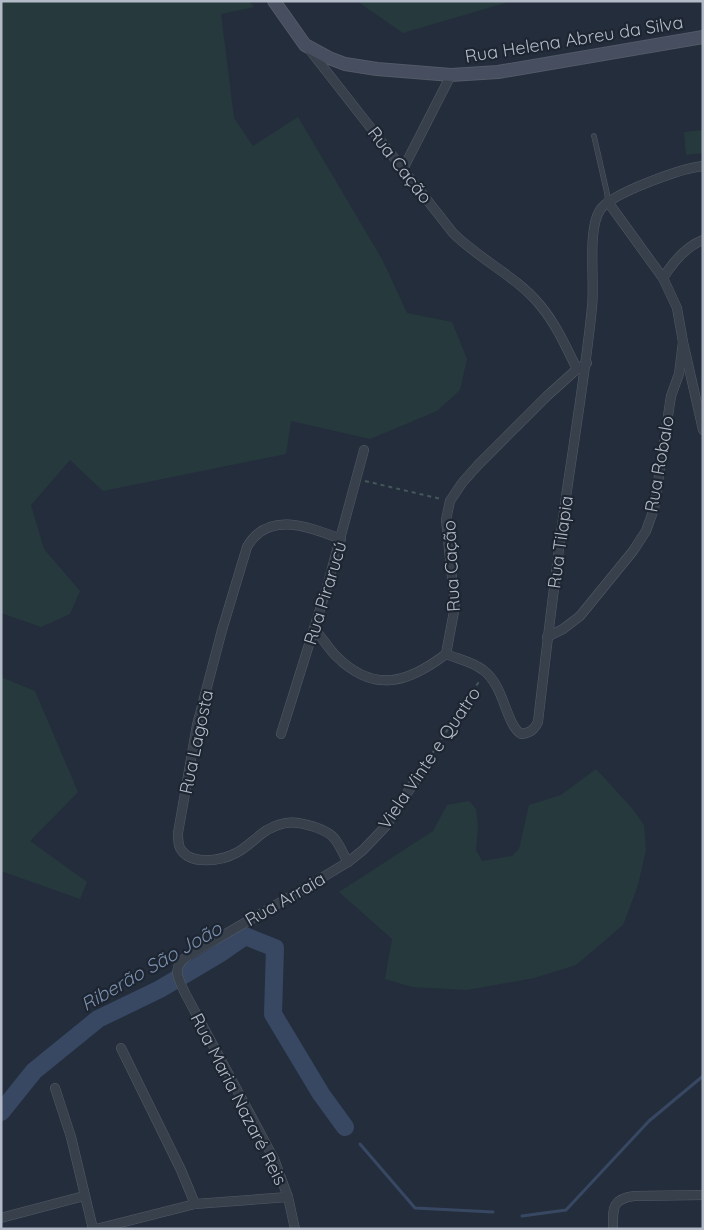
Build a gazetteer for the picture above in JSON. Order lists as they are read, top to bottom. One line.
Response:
{"streets":{"street":["Rua Helena Abreu da Silva","Rua Cação","Rua Robalo","Rua Tilapia","Rua Pirarucú","Rua Lagosta","Viela Vinte e Quatro","Rua Arraia","Rua Maria Nazaré Reis"]},"crossings":[["Rua Helena Abreu da Silva","Rua Cação"],["Rua Cação","Rua Tilapia"],["Rua Robalo","Rua Tilapia"],["Rua Tilapia","Viela Vinte e Quatro"],["Rua Pirarucú","Rua Lagosta"],["Rua Lagosta","Viela Vinte e Quatro"],["Rua Lagosta","Rua Arraia"],["Viela Vinte e Quatro","Rua Arraia"],["Rua Arraia","Rua Maria Nazaré Reis"]],"water":["Riberão São João"]}
